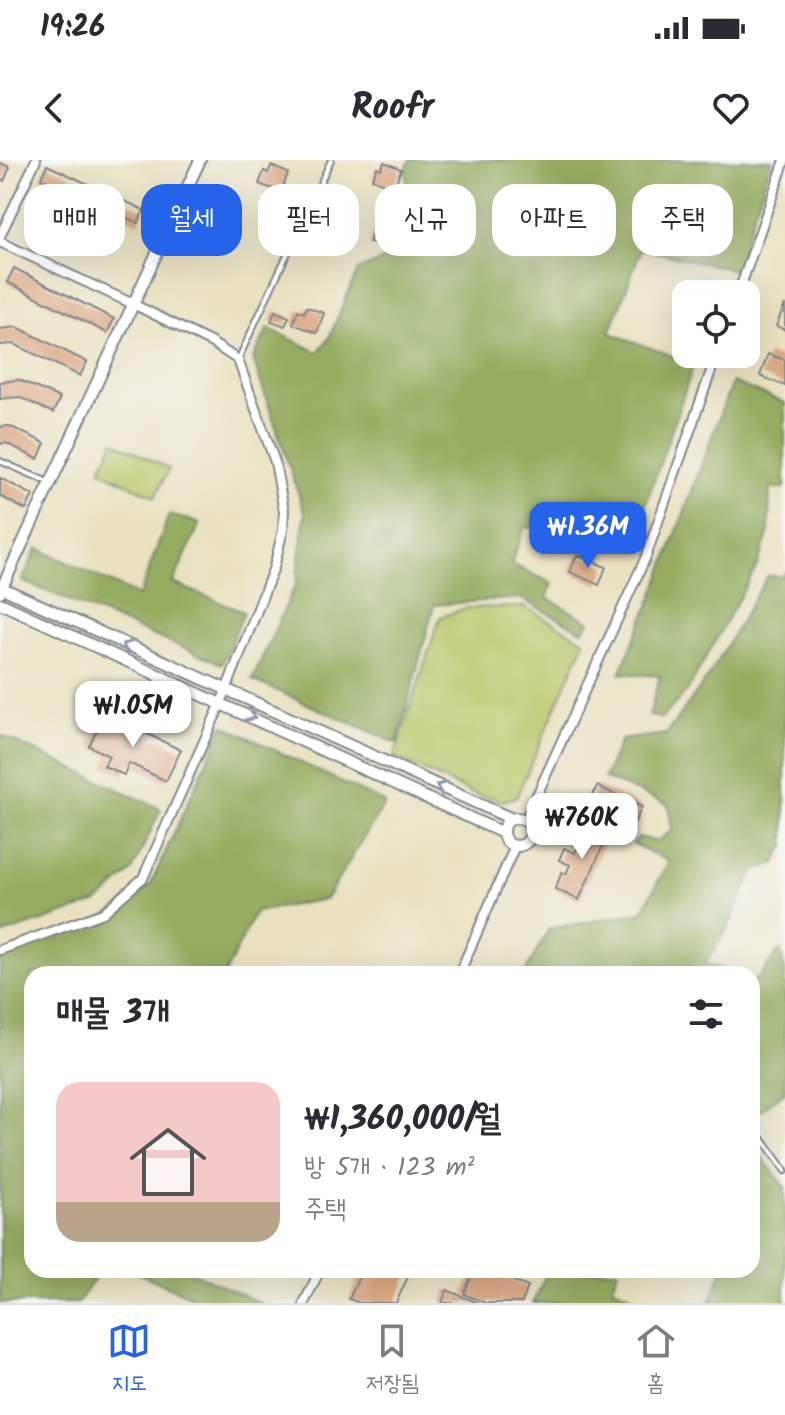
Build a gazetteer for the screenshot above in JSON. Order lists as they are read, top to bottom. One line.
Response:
{"page":{"status":"19:26","header":"Roofr","chip":["매매","월세","필터","신규","아파트","주택"],"price":["₩1.36M","₩1.05M","₩760K"],"heading":"매물 3개","list":[{"name":"₩1,360,000/월","note":"방 5개 · 123 m² · 주택"}],"tabs":["지도","저장됨","홈"]}}
